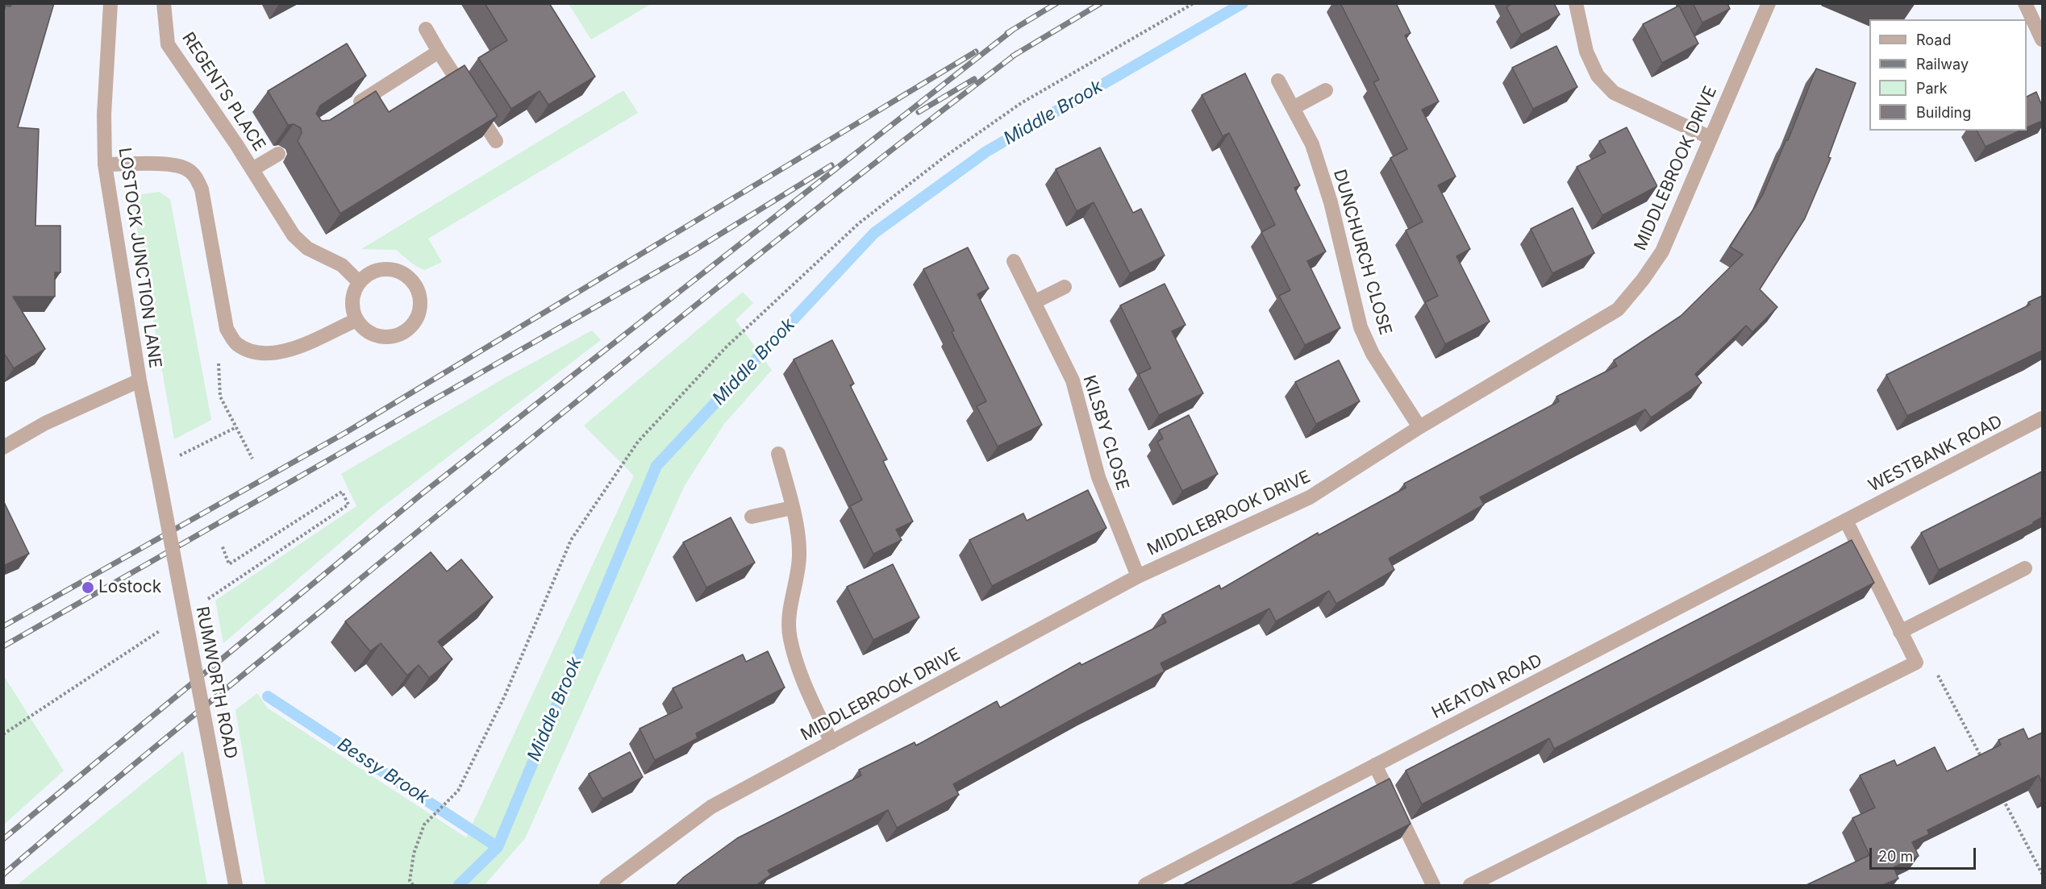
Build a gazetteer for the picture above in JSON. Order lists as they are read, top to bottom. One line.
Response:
{"streets":{"street":["REGENTS PLACE","MIDDLEBROOK DRIVE","DUNCHURCH CLOSE","LOSTOCK JUNCTION LANE","KILSBY CLOSE","WESTBANK ROAD","RUMWORTH ROAD","HEATON ROAD"]},"crossings":[["MIDDLEBROOK DRIVE","DUNCHURCH CLOSE"],["MIDDLEBROOK DRIVE","KILSBY CLOSE"],["LOSTOCK JUNCTION LANE","RUMWORTH ROAD"],["WESTBANK ROAD","HEATON ROAD"]],"water":["Middle Brook","Bessy Brook"],"places":["Lostock"],"legend":["Road","Railway","Park","Building"],"scale_bar":"20 m"}
